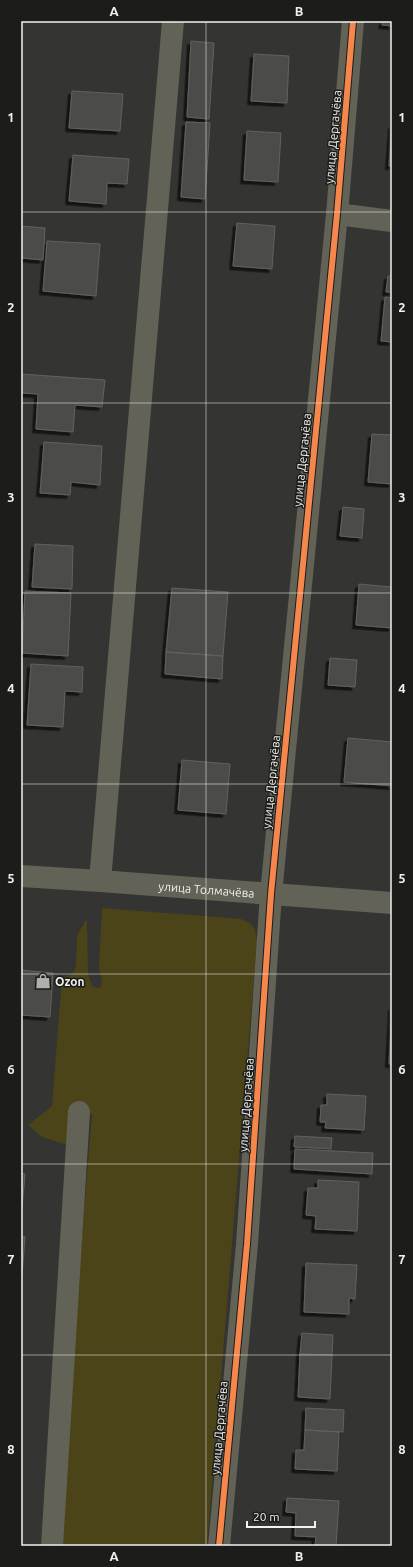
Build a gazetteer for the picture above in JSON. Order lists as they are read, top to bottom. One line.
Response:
{"streets":{"street":["улица Дергачёва","улица Толмачёва"]},"crossings":[["улица Дергачёва","улица Толмачёва"]],"places":{"shop":["Ozon"]},"scale_bar":"20 m","grid":{"columns":["A","B"],"rows":["1","2","3","4","5","6","7","8"]}}
